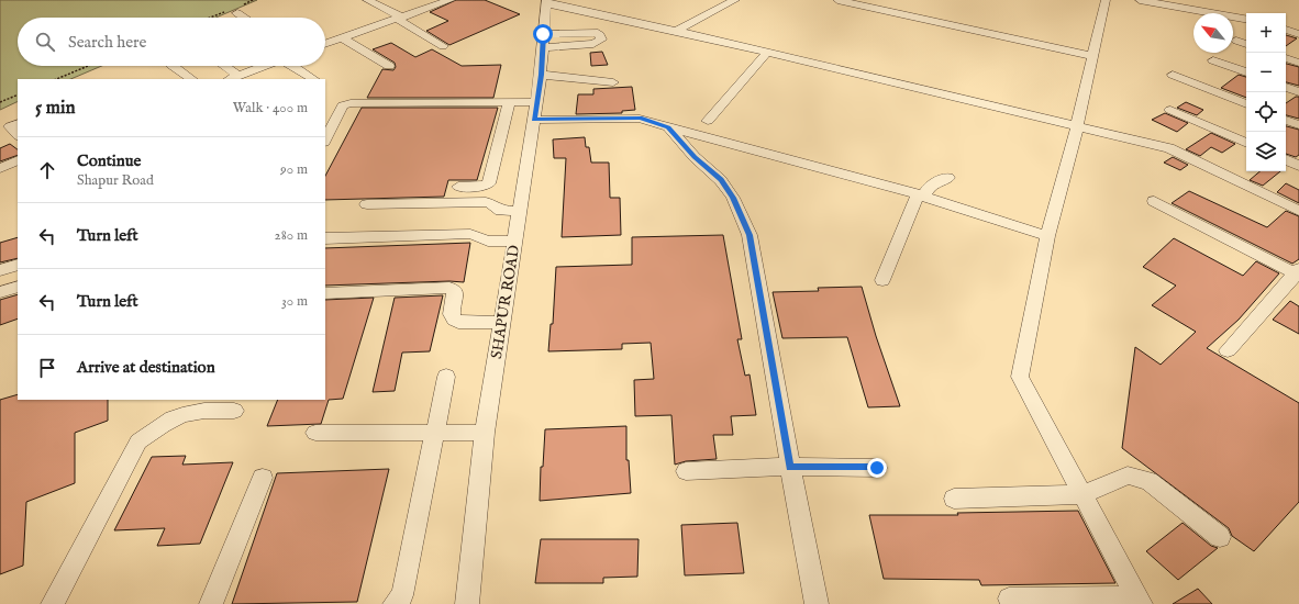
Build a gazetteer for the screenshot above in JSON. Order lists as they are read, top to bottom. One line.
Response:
{"streets":{"street":["SHAPUR ROAD"]},"north":"top left","page":{"map_buttons":["+","−"],"search":"Search here","heading":["5 min","Walk · 400 m"],"list":[["Continue","Shapur Road","90 m"],["Turn left","280 m"],["Turn left","30 m"],"Arrive at destination"]}}
